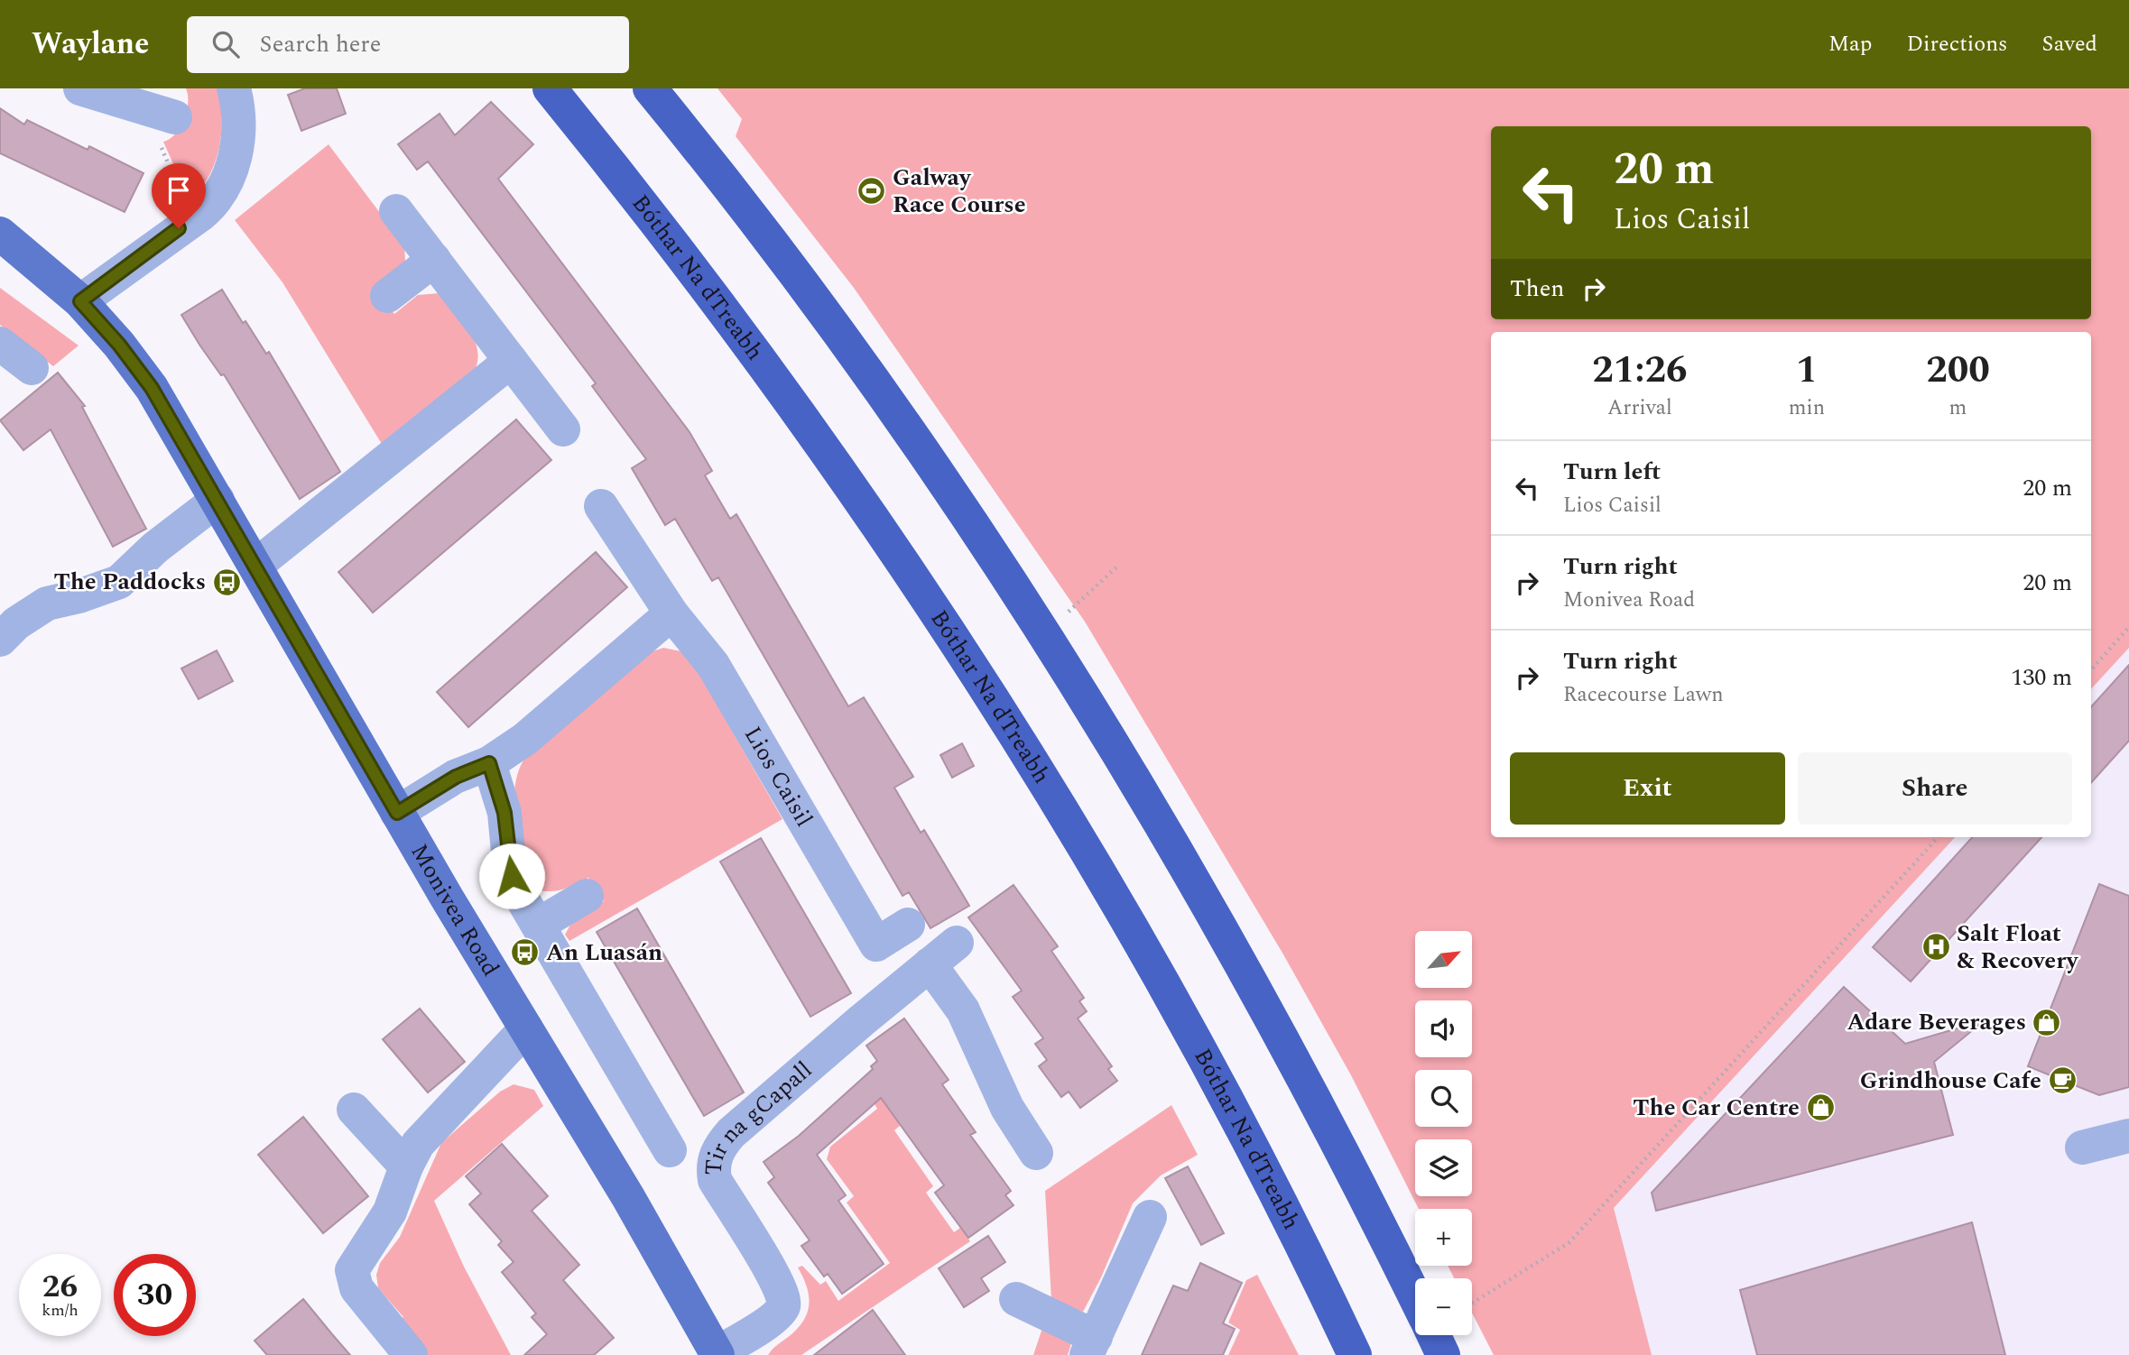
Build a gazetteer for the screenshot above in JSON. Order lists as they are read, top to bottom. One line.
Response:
{"streets":{"highway":["Bóthar Na dTreabh"],"main road":["Monivea Road"],"street":["Lios Caisil","Tir na gCapall"]},"crossings":[["Monivea Road","Tir na gCapall"]],"places":{"sports":["Galway Race Course"],"bus stop":["The Paddocks","An Luasán"],"hospital":["Salt Float & Recovery"],"shop":["Adare Beverages","The Car Centre"],"cafe":["Grindhouse Cafe"]},"north":"top right","page":{"header":"Waylane","search":"Search here","nav":["Map","Directions","Saved"],"turn":["20 m","Lios Caisil"],"then":"Then","eta":["21:26","Arrival","1","min","200","m"],"list":[{"name":"Turn left","note":"Lios Caisil","value":"20 m"},{"name":"Turn right","note":"Monivea Road","value":"20 m"},{"name":"Turn right","note":"Racecourse Lawn","value":"130 m"}],"buttons":["Exit","Share"],"map_buttons":["+","−"],"speed":"26 km/h","limit":"30"}}
